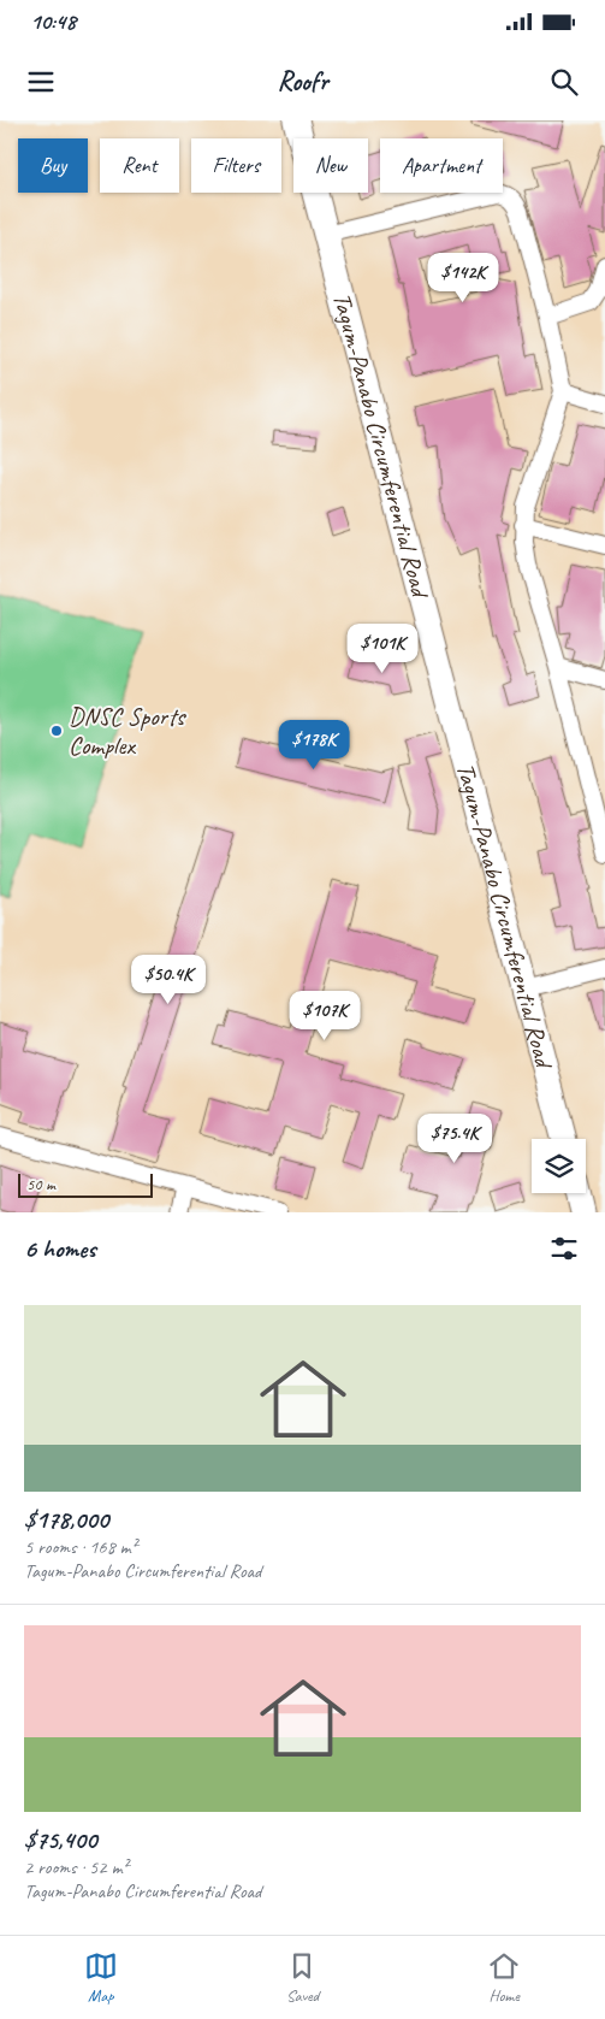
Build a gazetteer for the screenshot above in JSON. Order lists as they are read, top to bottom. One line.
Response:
{"streets":{"main road":["Tagum-Panabo Circumferential Road"]},"places":["DNSC Sports Complex"],"scale_bar":"50 m","page":{"status":"10:48","header":"Roofr","chip":["Buy","Rent","Filters","New","Apartment"],"price":["$142K","$101K","$178K","$50.4K","$107K","$75.4K"],"scale":"50 m","heading":"6 homes","list":[{"name":"$178,000","note":"5 rooms · 168 m² · Tagum-Panabo Circumferential Road"},{"name":"$75,400","note":"2 rooms · 52 m² · Tagum-Panabo Circumferential Road"}],"tabs":["Map","Saved","Home"]}}
